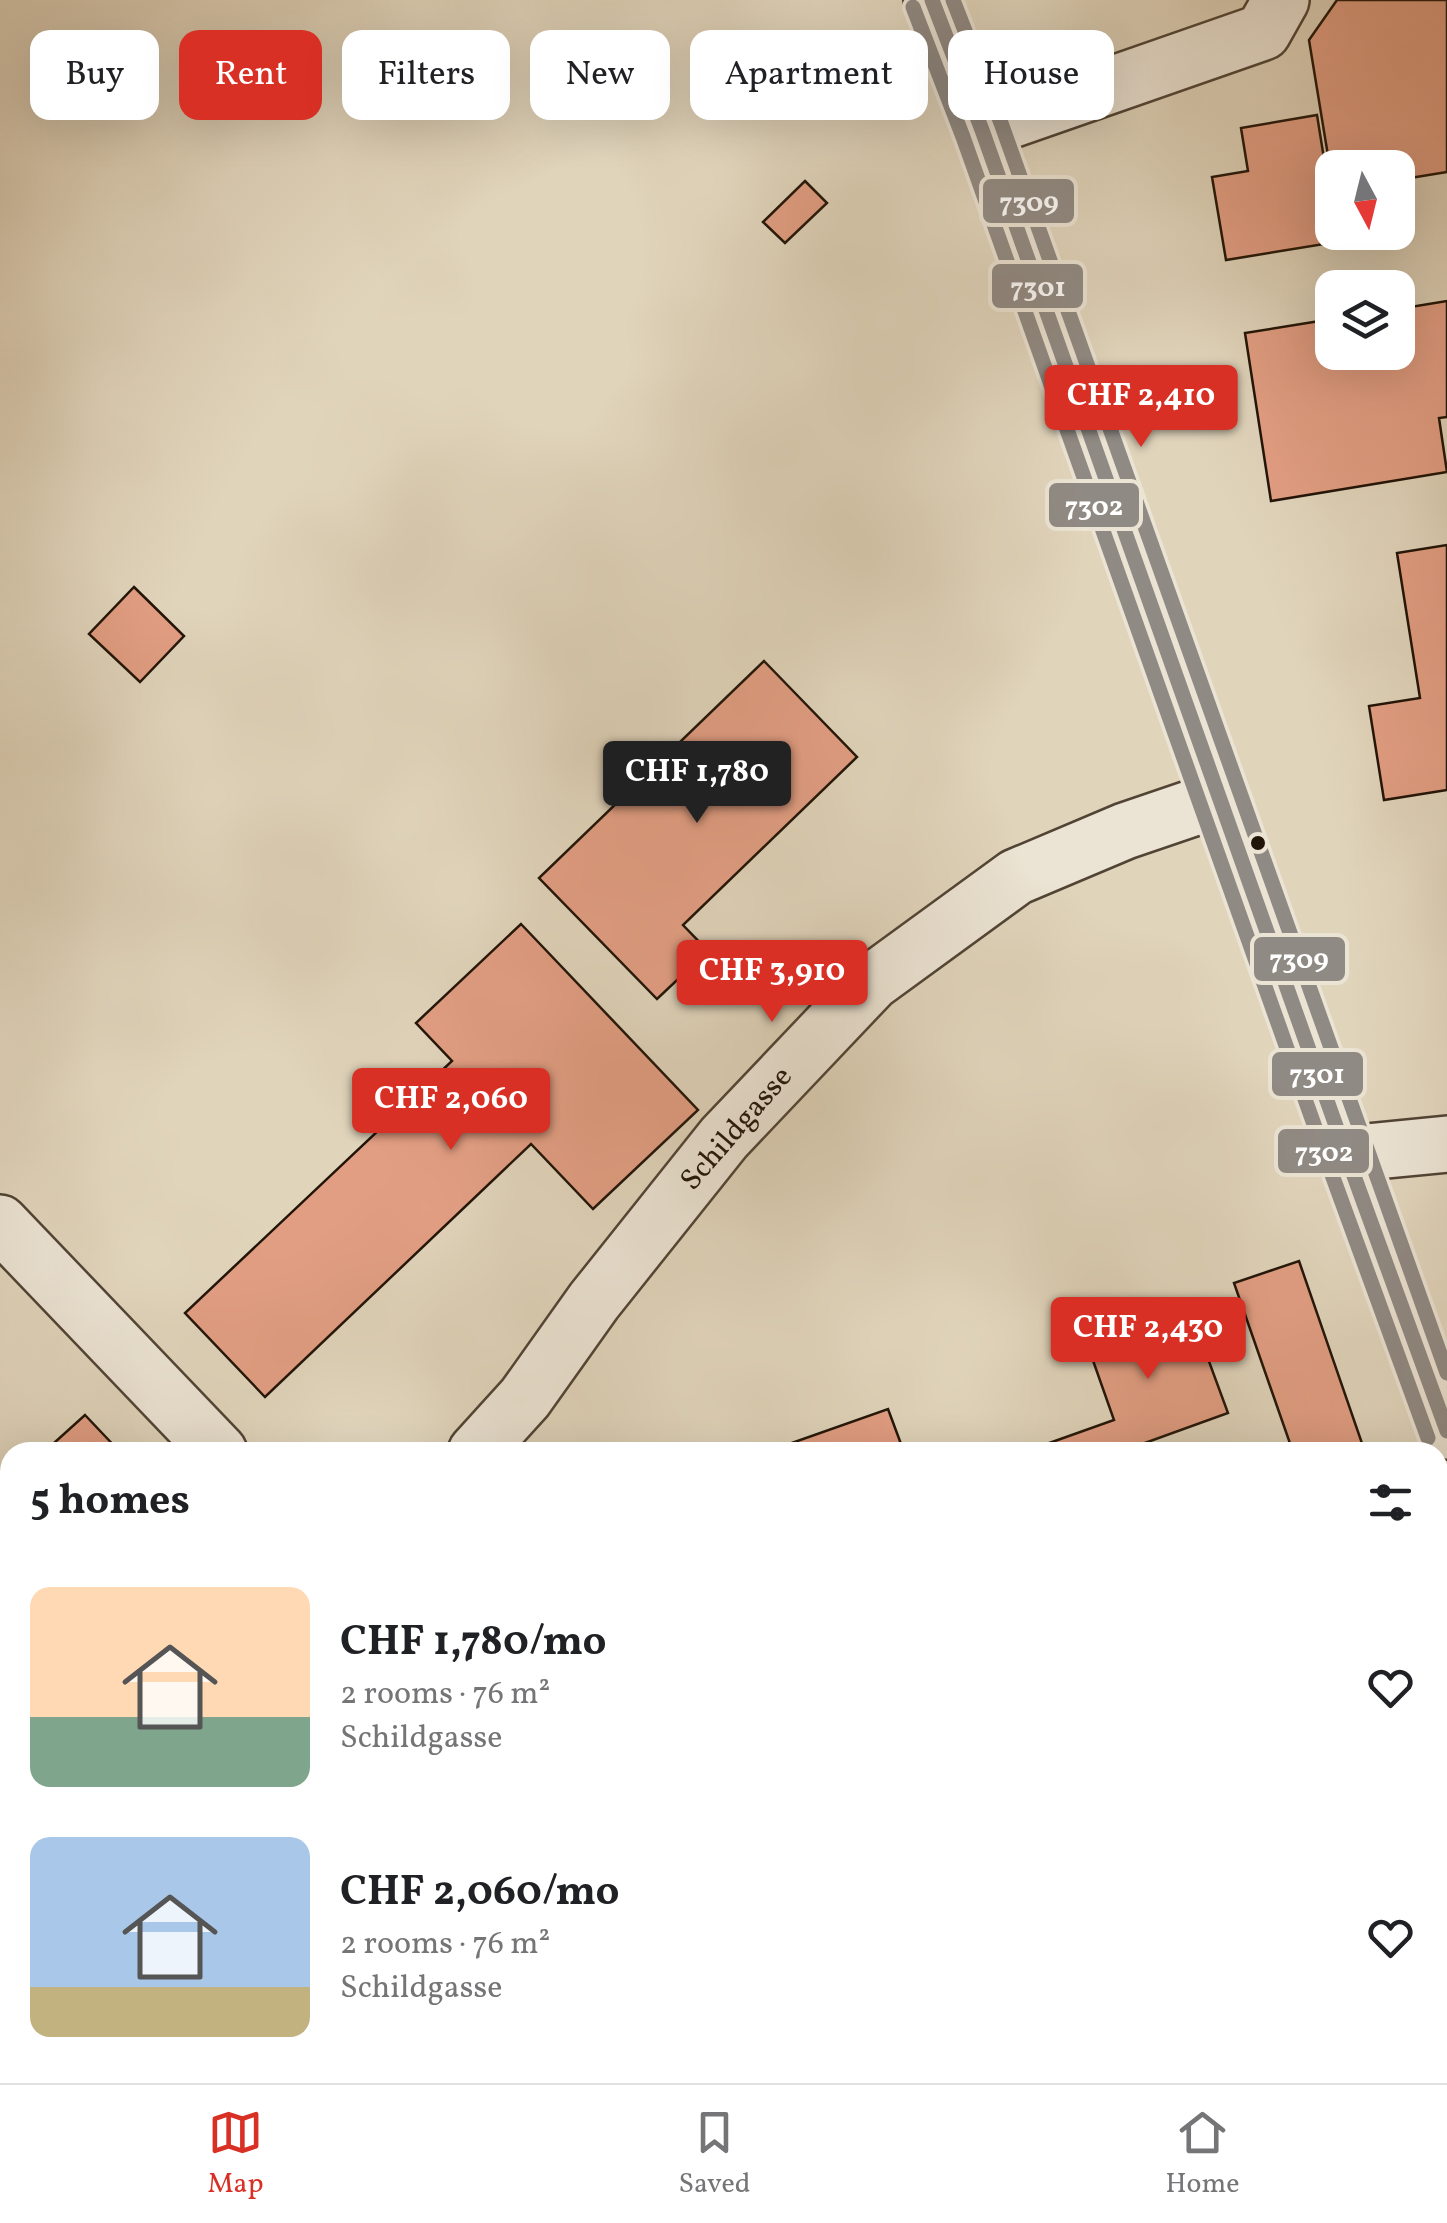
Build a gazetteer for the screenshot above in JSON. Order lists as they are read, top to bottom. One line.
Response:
{"streets":{"street":["Schildgasse"]},"lines":["transit line 7301","transit line 7309","transit line 7302"],"north":"bottom","page":{"chip":["Buy","Rent","Filters","New","Apartment","House"],"price":["CHF 2,410","CHF 1,780","CHF 3,910","CHF 2,060","CHF 2,430"],"heading":"5 homes","list":[{"name":"CHF 1,780/mo","note":"2 rooms · 76 m² · Schildgasse"},{"name":"CHF 2,060/mo","note":"2 rooms · 76 m² · Schildgasse"}],"tabs":["Map","Saved","Home"]}}
